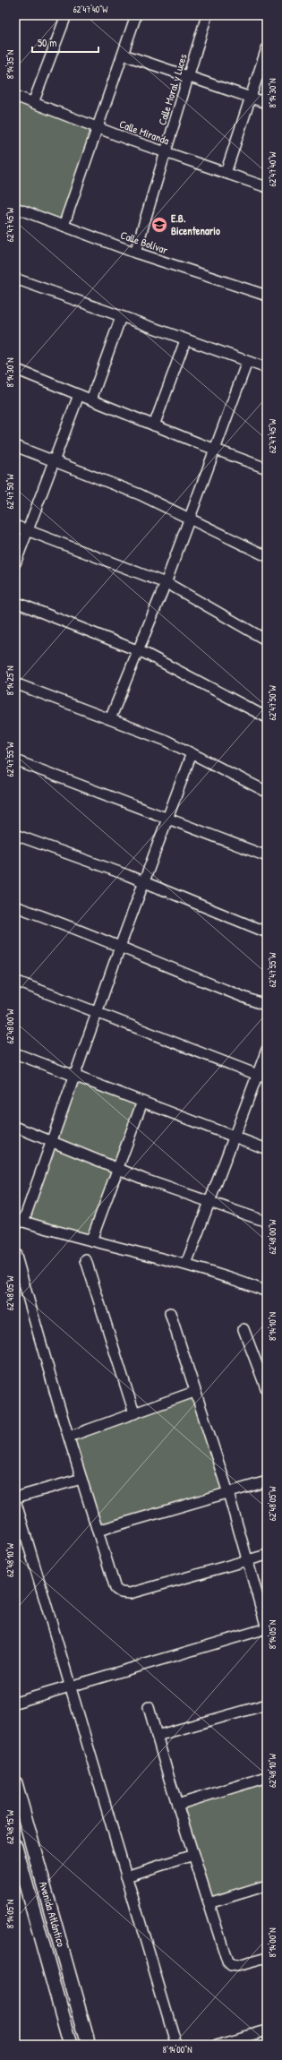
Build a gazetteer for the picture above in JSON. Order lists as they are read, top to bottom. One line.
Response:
{"streets":{"street":["Calle Moral y Luces","Calle Miranda","Calle Bolívar","Avenida Atlántico"]},"crossings":[["Calle Moral y Luces","Calle Miranda"],["Calle Moral y Luces","Calle Bolívar"]],"places":{"school or university":["E.B. Bicentenario"]},"scale_bar":"50 m","coordinates":["62°47'40\"W","8°14'35\"N","8°14'30\"N","62°47'45\"W","62°47'50\"W","8°14'25\"N","62°47'55\"W","62°48'00\"W","62°48'05\"W","8°14'10\"N","62°48'10\"W","8°14'05\"N","62°48'15\"W","8°14'00\"N"]}
